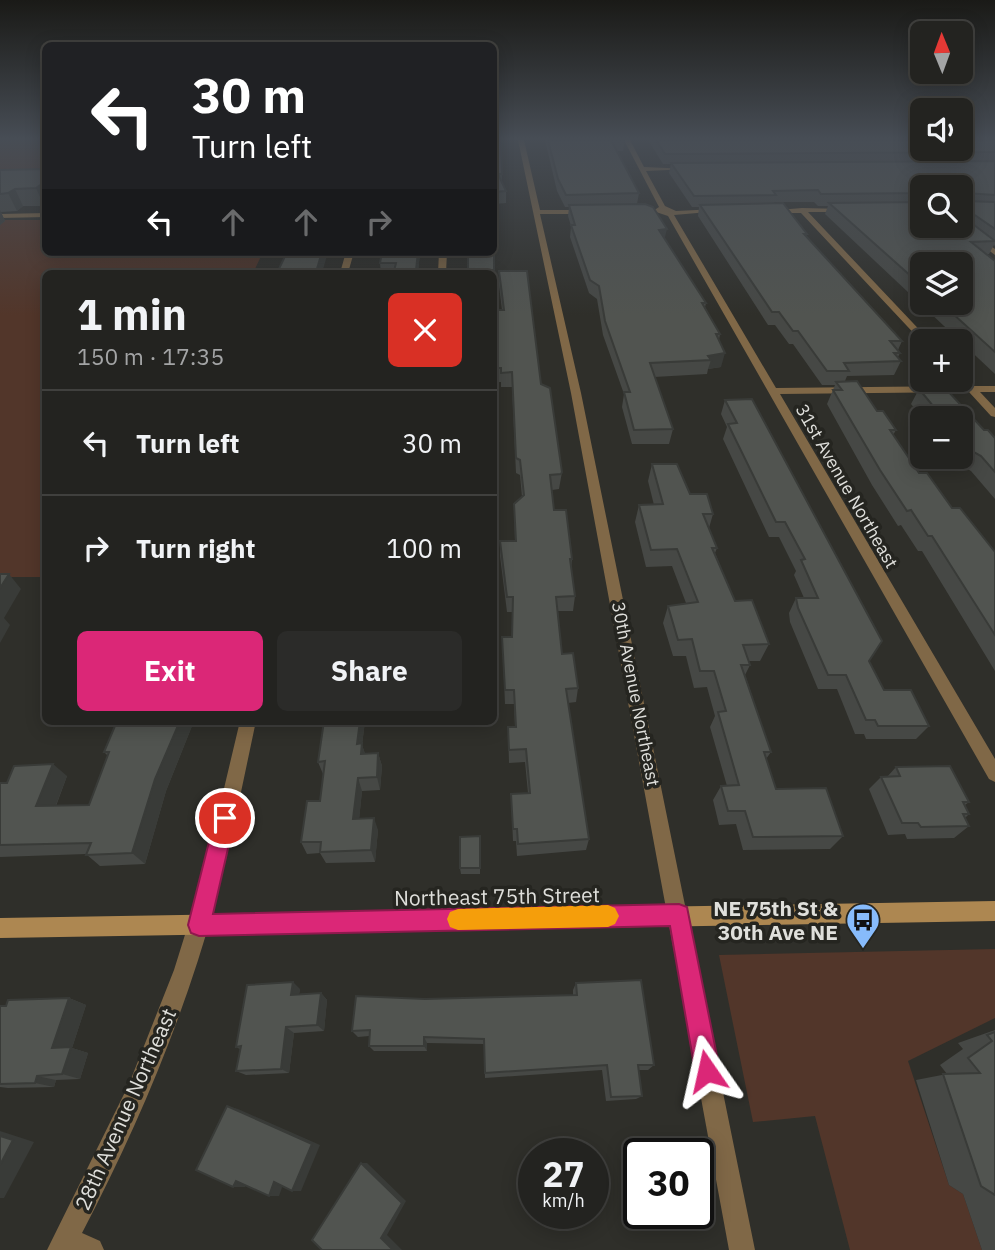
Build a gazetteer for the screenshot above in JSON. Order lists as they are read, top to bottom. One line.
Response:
{"streets":{"main road":["Northeast 75th Street"],"street":["31st Avenue Northeast","30th Avenue Northeast","28th Avenue Northeast"]},"crossings":[["30th Avenue Northeast","Northeast 75th Street"],["Northeast 75th Street","28th Avenue Northeast"]],"places":{"bus stop":["NE 75th St & 30th Ave NE"]},"north":"top","page":{"map_buttons":["+","−"],"turn":["30 m","Turn left"],"heading":["1 min","150 m · 17:35"],"list":[{"name":"Turn left","value":"30 m"},{"name":"Turn right","value":"100 m"}],"buttons":["Exit","Share"],"speed":"27 km/h","limit":"30"}}
